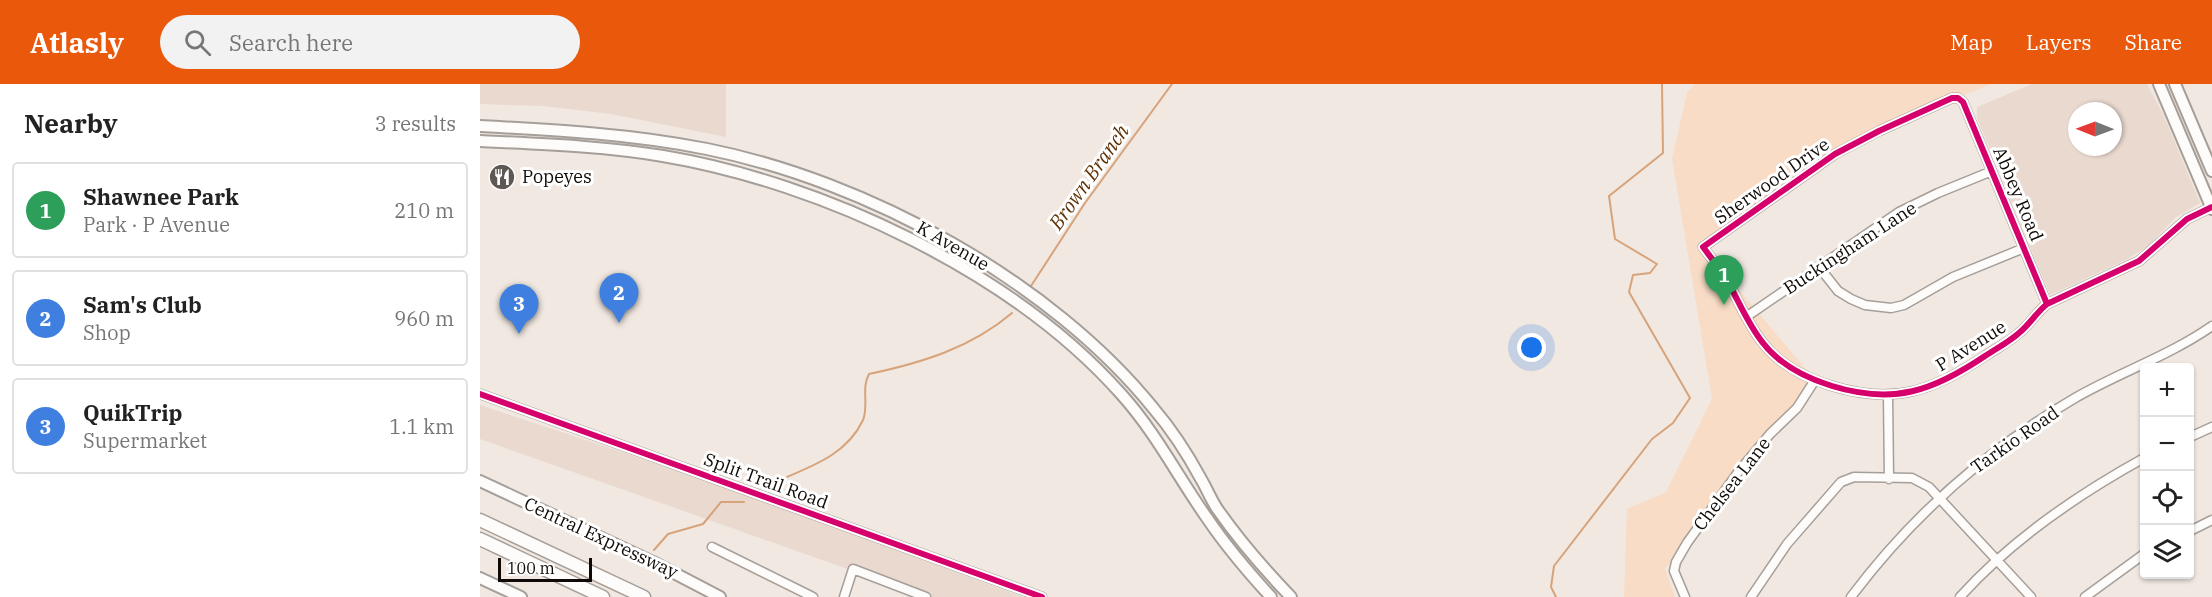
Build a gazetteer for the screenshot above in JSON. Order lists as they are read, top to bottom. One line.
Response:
{"streets":{"highway":["Central Expressway"],"main road":["K Avenue"],"street":["Sherwood Drive","Abbey Road","Buckingham Lane","P Avenue","Tarkio Road","Split Trail Road","Chelsea Lane"]},"crossings":[["Sherwood Drive","Abbey Road"],["Sherwood Drive","P Avenue"],["Abbey Road","Buckingham Lane"],["Abbey Road","P Avenue"],["Buckingham Lane","P Avenue"],["P Avenue","Chelsea Lane"]],"water":["Brown Branch"],"places":{"restaurant":["Popeyes"]},"scale_bar":"100 m","north":"left","page":{"header":"Atlasly","search":"Search here","nav":["Map","Layers","Share"],"heading":["Nearby","3 results"],"list":[{"mark":"1","name":"Shawnee Park","note":"Park · P Avenue","value":"210 m"},{"mark":"2","name":"Sam's Club","note":"Shop","value":"960 m"},{"mark":"3","name":"QuikTrip","note":"Supermarket","value":"1.1 km"}],"pins":["1","2","3"],"map_buttons":["+","−"],"scale":"100 m"}}
